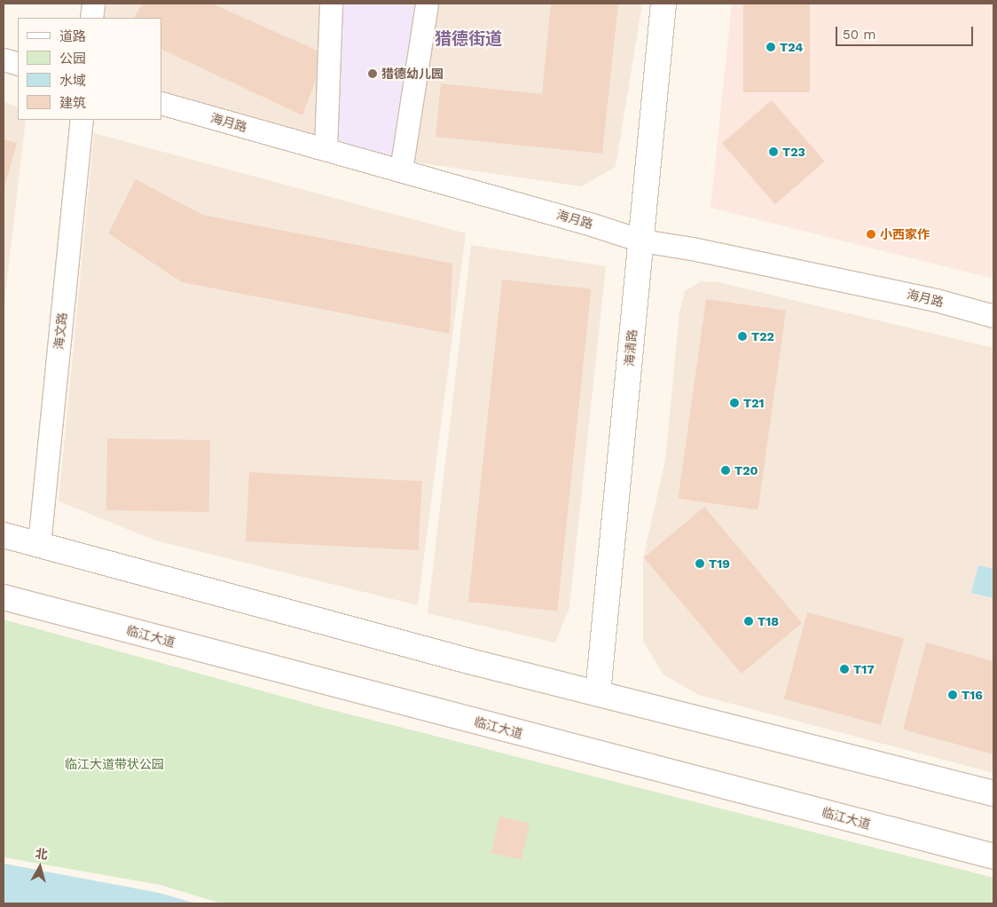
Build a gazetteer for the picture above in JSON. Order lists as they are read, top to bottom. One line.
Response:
{"streets":{"main road":["海清路","临江大道"],"street":["海月路","海文路"]},"crossings":[["海月路","海清路"]],"districts":["猎德街道"],"parks":["临江大道带状公园"],"places":["T24","猎德幼儿园","T23","小西家作","T22","T21","T20","T19","T18","T17","T16"],"legend":["道路","公园","水域","建筑"],"scale_bar":"50 m","north":"top"}
